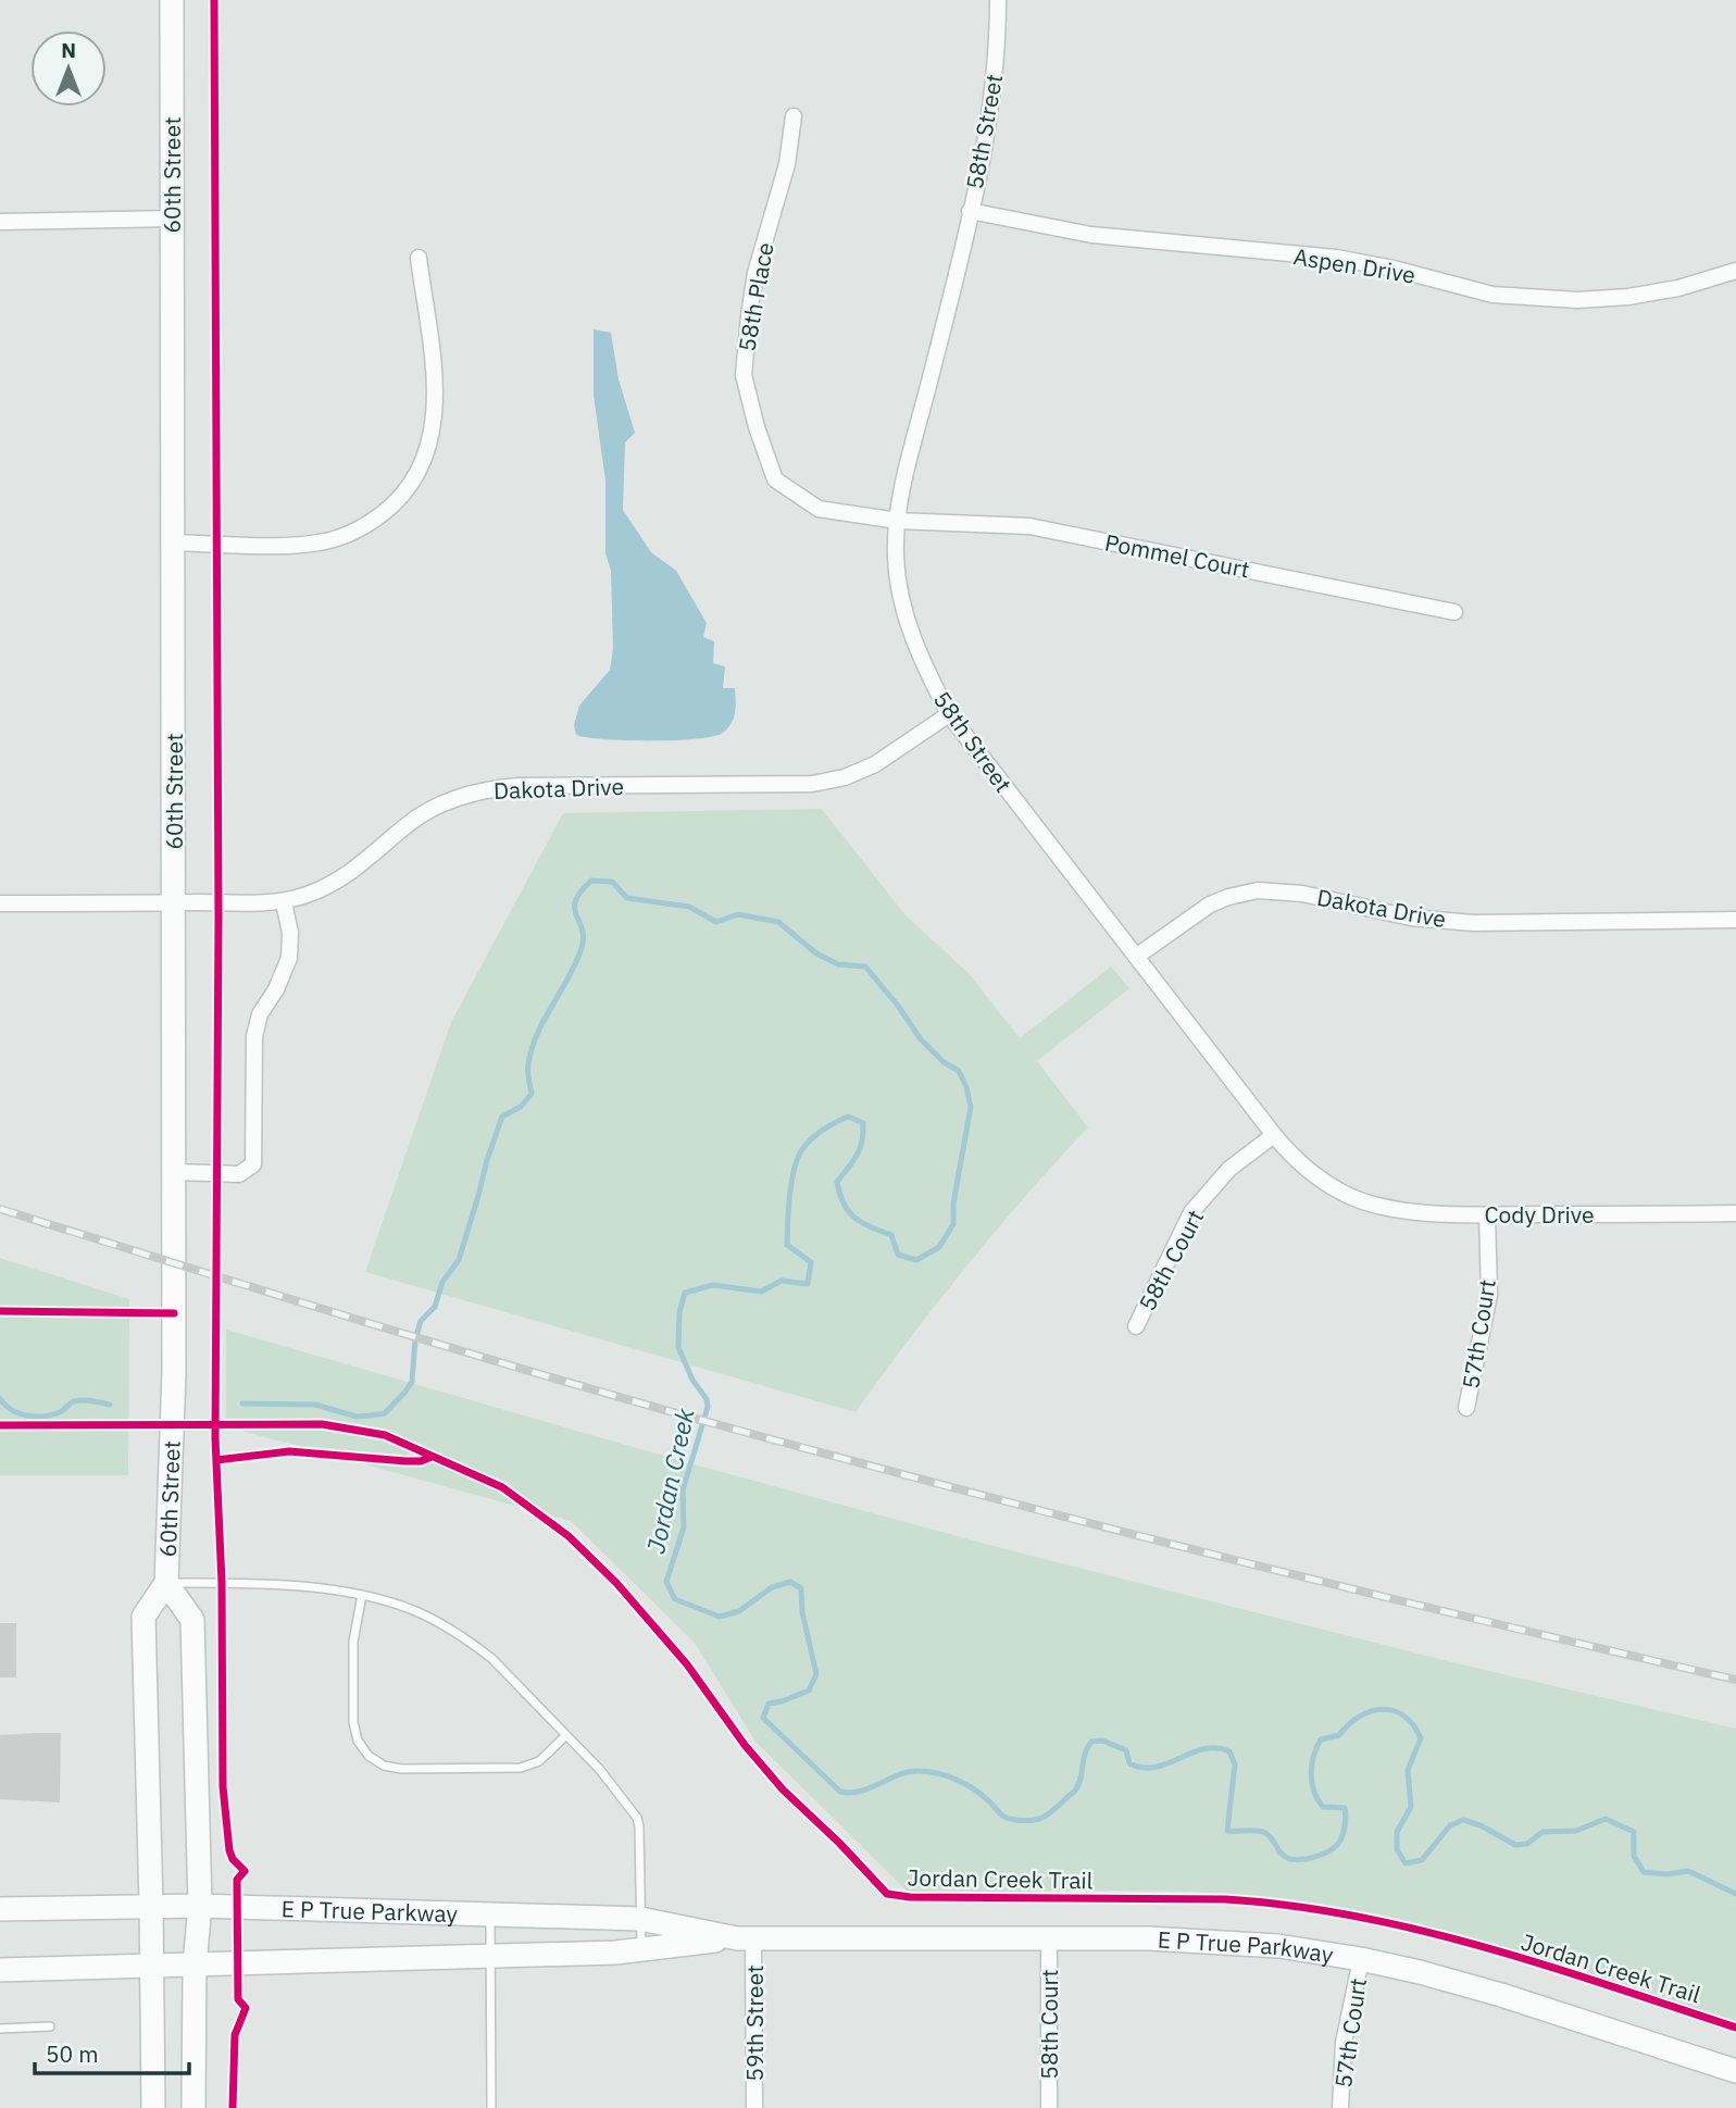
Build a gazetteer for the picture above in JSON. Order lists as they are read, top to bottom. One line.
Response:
{"streets":{"main road":["60th Street","E P True Parkway"],"street":["58th Street","Aspen Drive","58th Place","Pommel Court","Dakota Drive","Cody Drive","58th Court","57th Court","59th Street"],"cycle path":["Jordan Creek Trail"]},"crossings":[["58th Street","Aspen Drive"],["58th Street","58th Place"],["58th Street","Pommel Court"],["58th Street","Dakota Drive"],["58th Street","Cody Drive"],["58th Street","58th Court"],["60th Street","Dakota Drive"],["60th Street","E P True Parkway"],["58th Place","Pommel Court"],["Cody Drive","57th Court"],["58th Court","E P True Parkway"],["57th Court","E P True Parkway"],["E P True Parkway","59th Street"]],"water":["Jordan Creek"],"scale_bar":"50 m","north":"top"}
